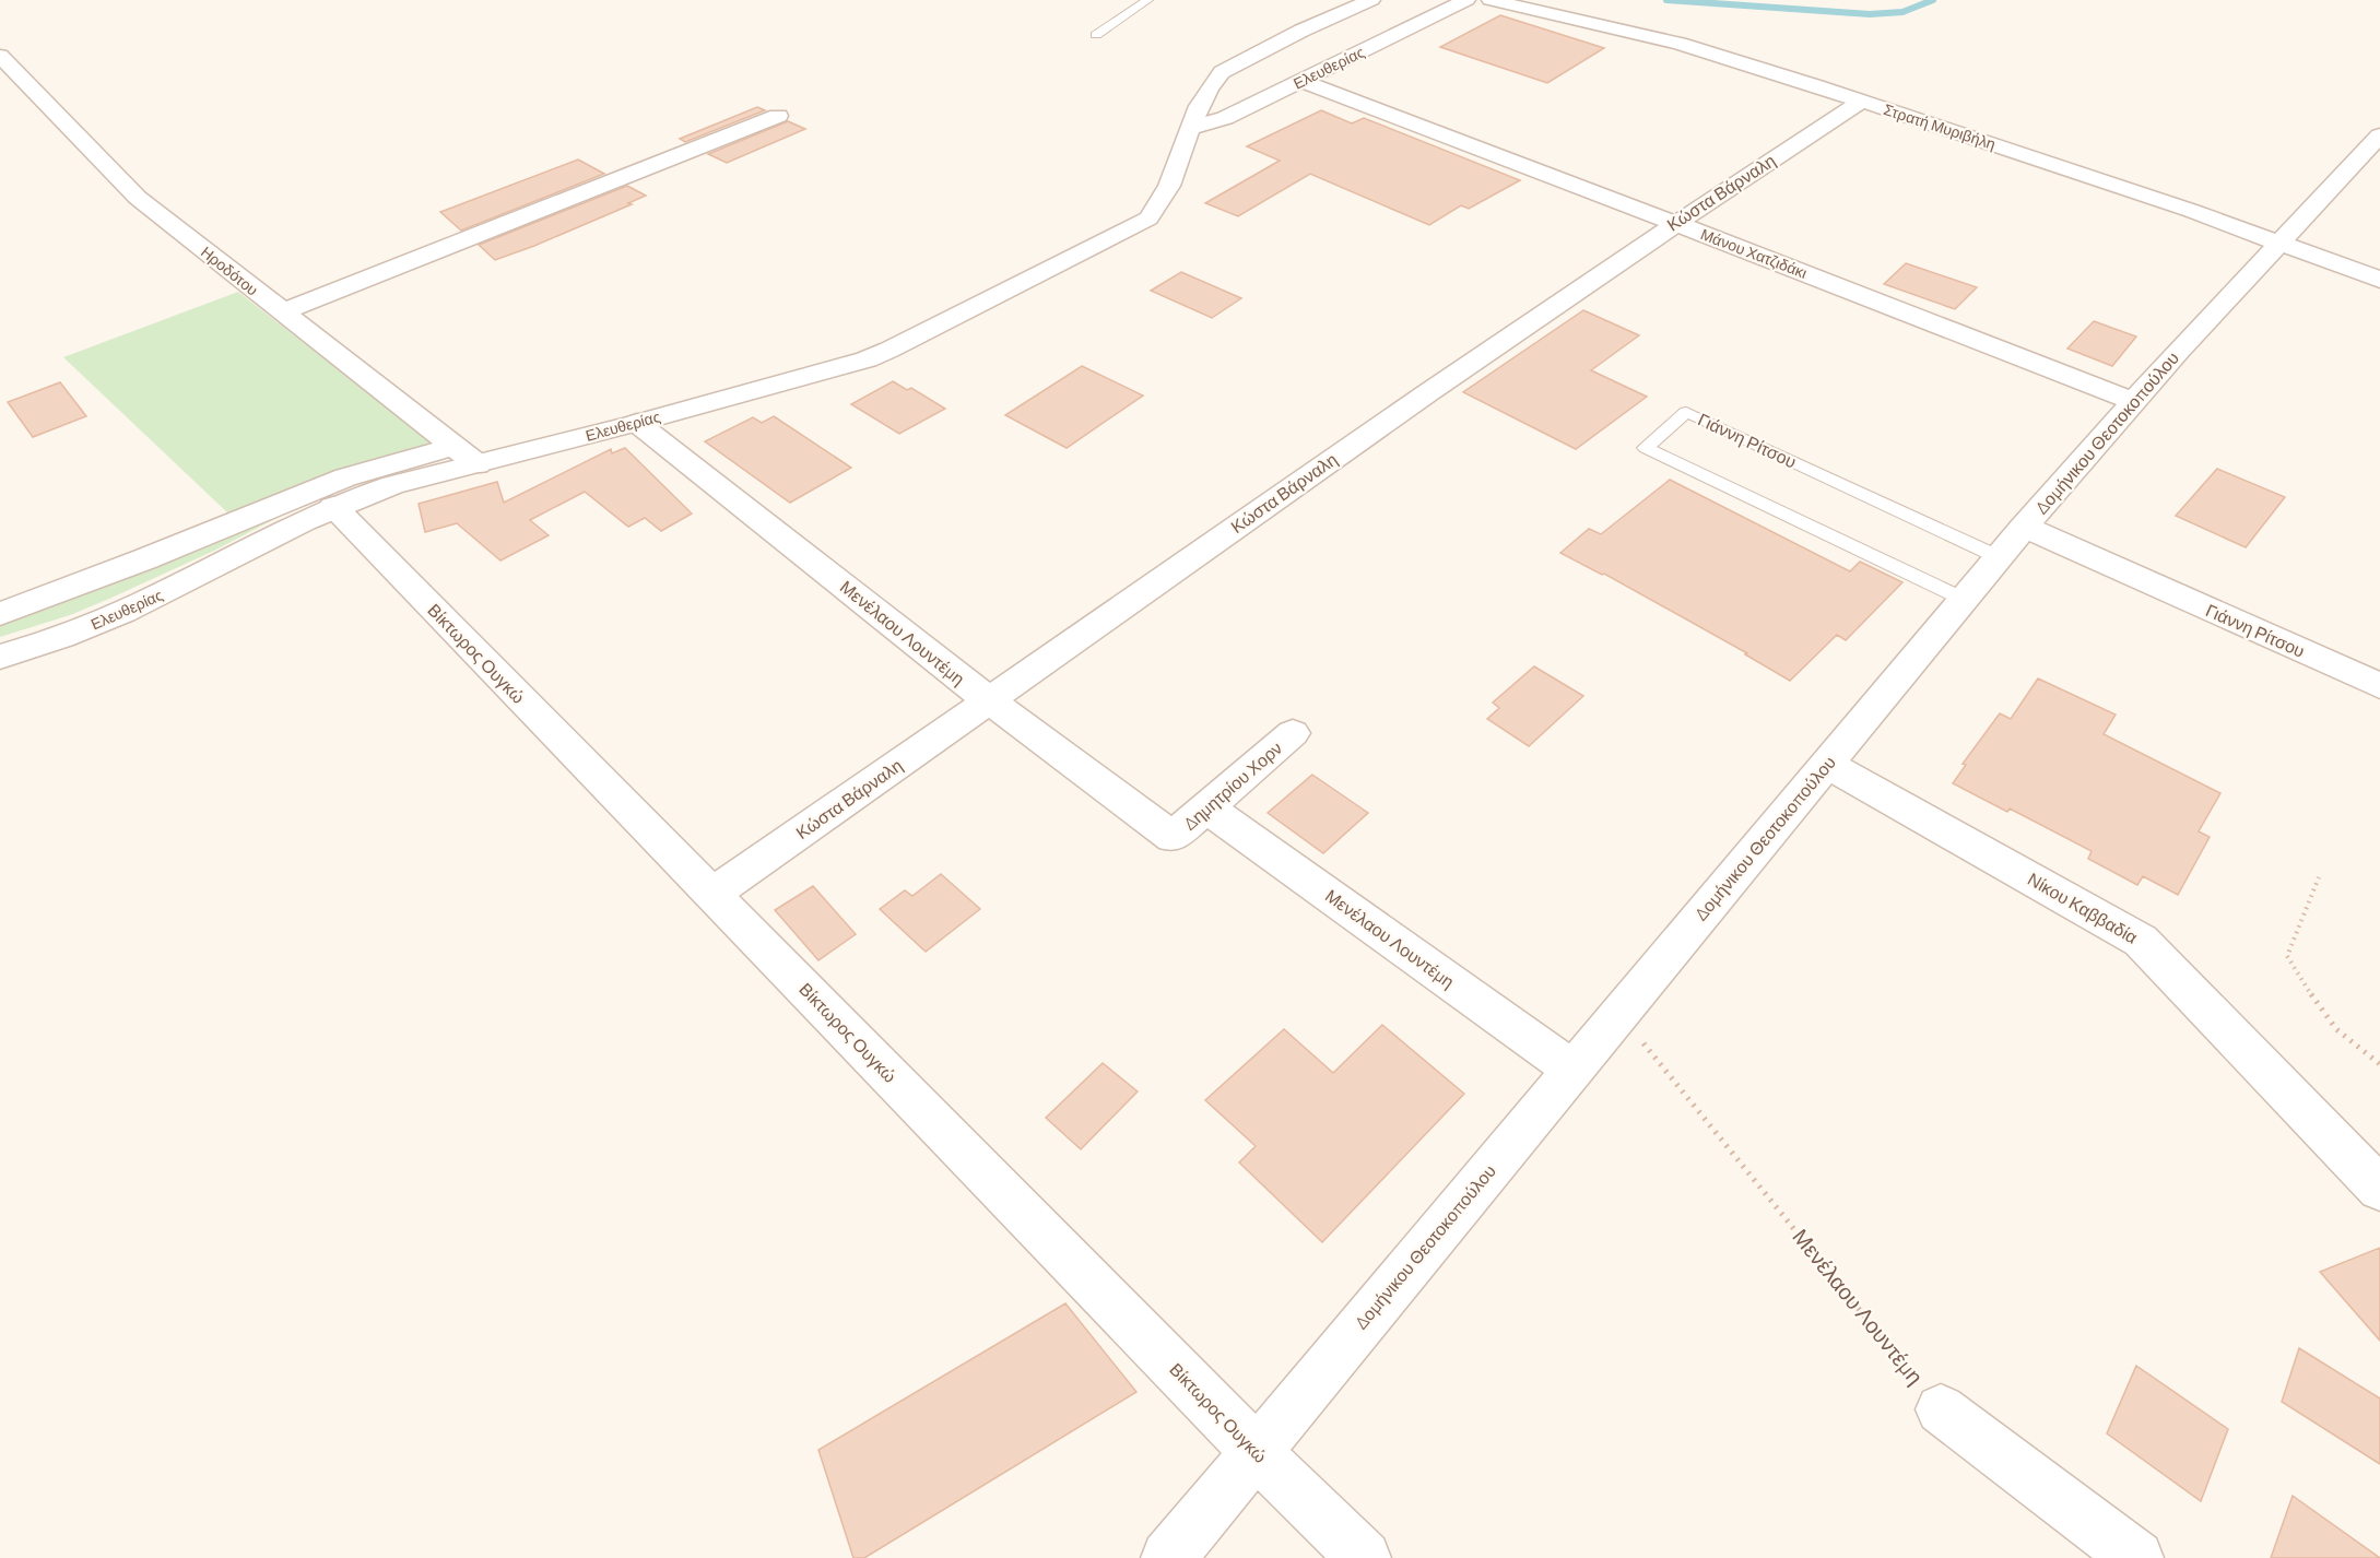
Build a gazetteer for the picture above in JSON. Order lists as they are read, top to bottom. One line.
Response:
{"streets":{"street":["Ελευθερίας","Στρατή Μυριβήλη","Κώστα Βάρναλη","Μάνου Χατζιδάκι","Ηροδότου","Δομήνικου Θεοτοκοπούλου","Γιάννη Ρίτσου","Μενέλαου Λουντέμη","Βίκτωρος Ουγκώ","Δημητρίου Χορν","Νίκου Καββαδία"]},"crossings":[["Ελευθερίας","Μάνου Χατζιδάκι"],["Ελευθερίας","Ηροδότου"],["Ελευθερίας","Μενέλαου Λουντέμη"],["Ελευθερίας","Βίκτωρος Ουγκώ"],["Στρατή Μυριβήλη","Κώστα Βάρναλη"],["Στρατή Μυριβήλη","Δομήνικου Θεοτοκοπούλου"],["Κώστα Βάρναλη","Μάνου Χατζιδάκι"],["Κώστα Βάρναλη","Μενέλαου Λουντέμη"],["Κώστα Βάρναλη","Βίκτωρος Ουγκώ"],["Μάνου Χατζιδάκι","Δομήνικου Θεοτοκοπούλου"],["Δομήνικου Θεοτοκοπούλου","Γιάννη Ρίτσου"],["Δομήνικου Θεοτοκοπούλου","Μενέλαου Λουντέμη"],["Δομήνικου Θεοτοκοπούλου","Βίκτωρος Ουγκώ"],["Δομήνικου Θεοτοκοπούλου","Νίκου Καββαδία"],["Μενέλαου Λουντέμη","Δημητρίου Χορν"]]}
